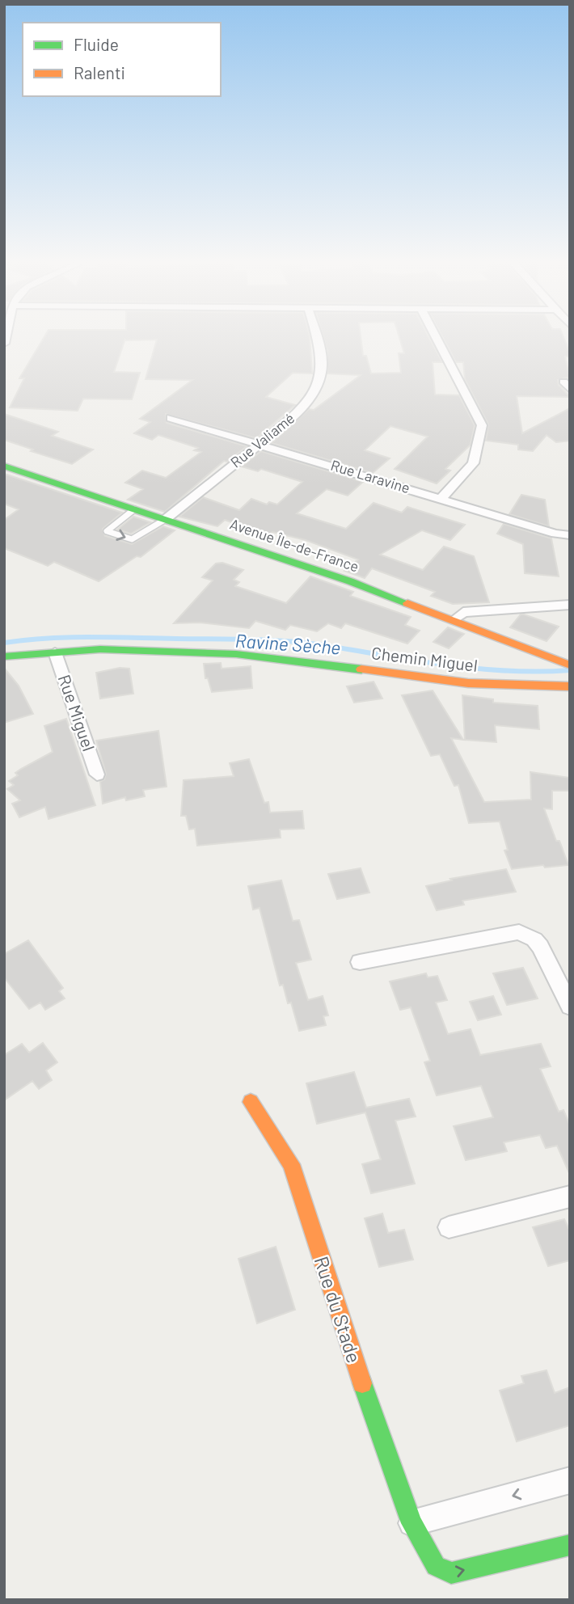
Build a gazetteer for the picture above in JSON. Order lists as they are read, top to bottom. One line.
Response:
{"streets":{"street":["Rue Valiamé","Rue Laravine","Avenue Île-de-France","Chemin Miguel","Rue Miguel","Rue du Stade"]},"crossings":[["Rue Valiamé","Rue Laravine"],["Rue Valiamé","Avenue Île-de-France"],["Chemin Miguel","Rue Miguel"]],"water":["Ravine Sèche"],"legend":["Fluide","Ralenti"]}
